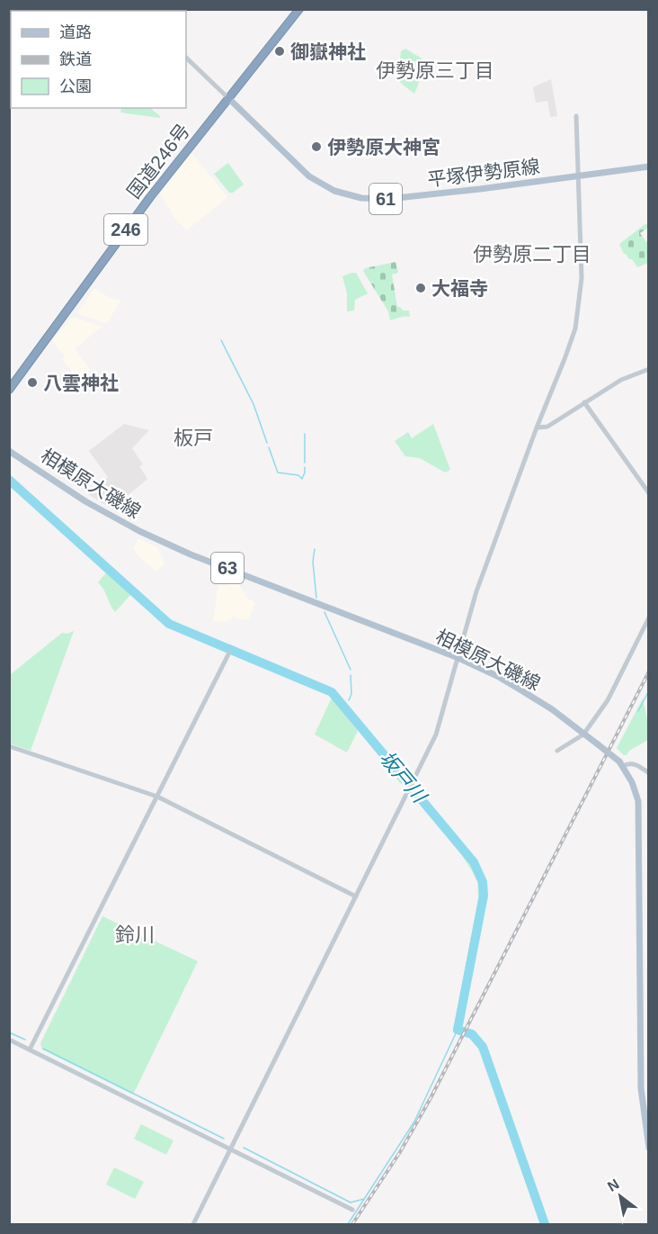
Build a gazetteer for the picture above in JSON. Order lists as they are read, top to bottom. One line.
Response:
{"streets":{"highway":["国道246号","246"],"main road":["平塚伊勢原線","61","相模原大磯線","63"]},"crossings":[["国道246号","平塚伊勢原線"]],"districts":["伊勢原三丁目","伊勢原二丁目","板戸","鈴川"],"water":["坂戸川"],"places":["御嶽神社","伊勢原大神宮","大福寺","八雲神社"],"legend":["道路","鉄道","公園"],"north":"top left"}
